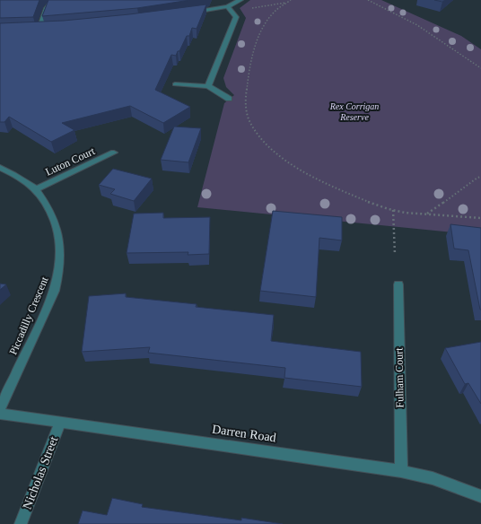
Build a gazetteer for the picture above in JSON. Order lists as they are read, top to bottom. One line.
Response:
{"streets":{"street":["Luton Court","Piccadilly Crescent","Fulham Court","Darren Road","Nicholas Street"]},"crossings":[["Luton Court","Piccadilly Crescent"],["Fulham Court","Darren Road"],["Darren Road","Nicholas Street"]],"parks":["Rex Corrigan Reserve"]}
